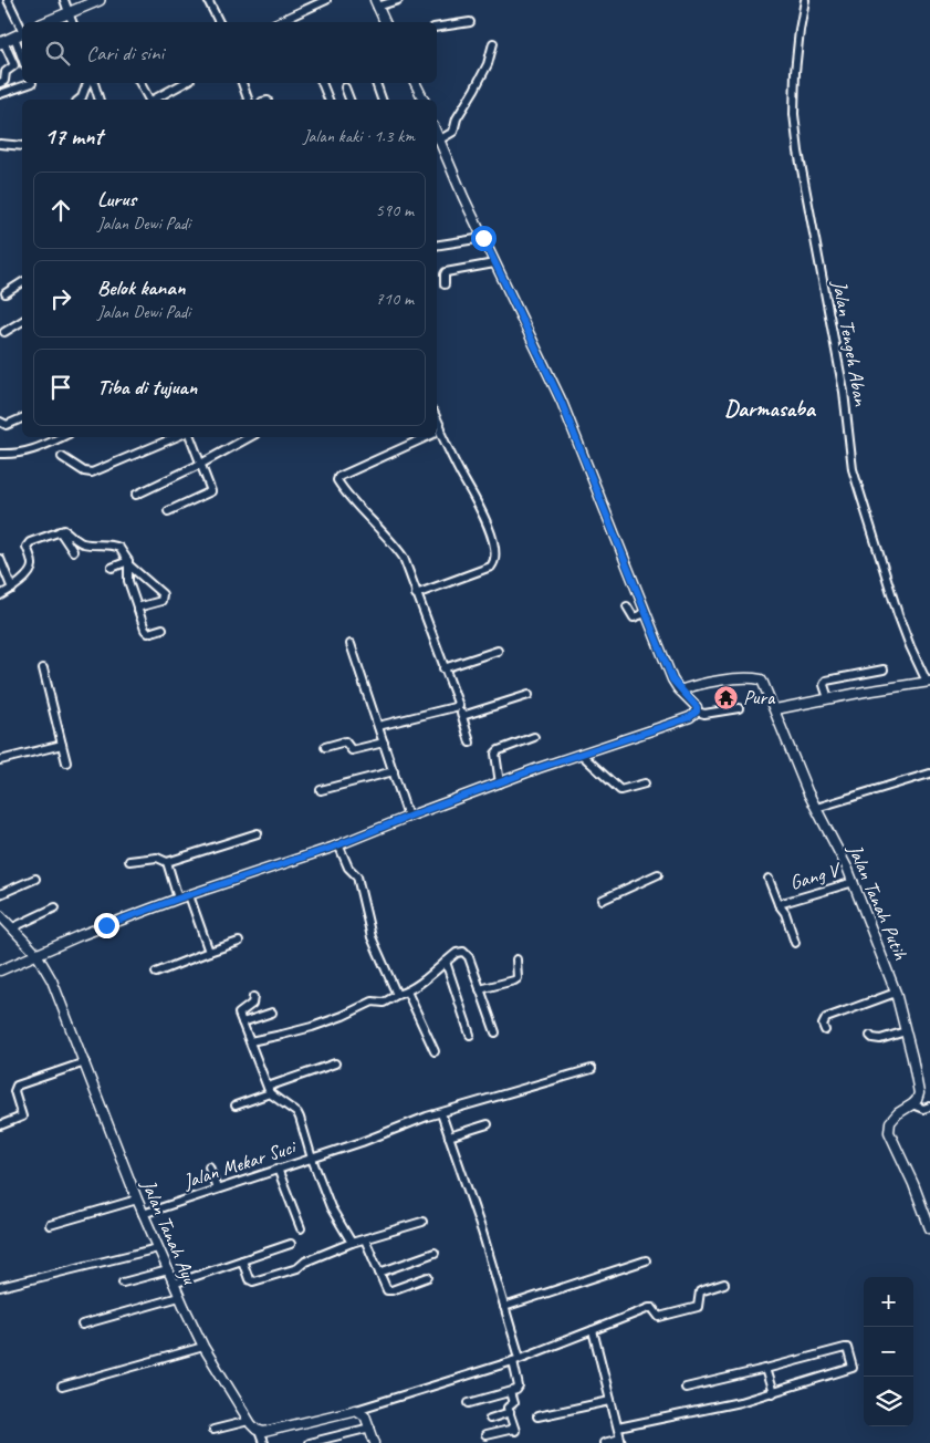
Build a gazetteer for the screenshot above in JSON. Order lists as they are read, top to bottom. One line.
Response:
{"streets":{"street":["Jalan Tengeh Aban","Gang V","Jalan Tanah Putih","Jalan Mekar Suci","Jalan Tanah Ayu"]},"crossings":[["Gang V","Jalan Tanah Putih"],["Jalan Mekar Suci","Jalan Tanah Ayu"]],"districts":["Darmasaba"],"places":{"temple":["Pura"]},"page":{"search":"Cari di sini","heading":["17 mnt","Jalan kaki · 1.3 km"],"list":[["Lurus","Jalan Dewi Padi","590 m"],["Belok kanan","Jalan Dewi Padi","710 m"],"Tiba di tujuan"],"map_buttons":["+","−"]}}
